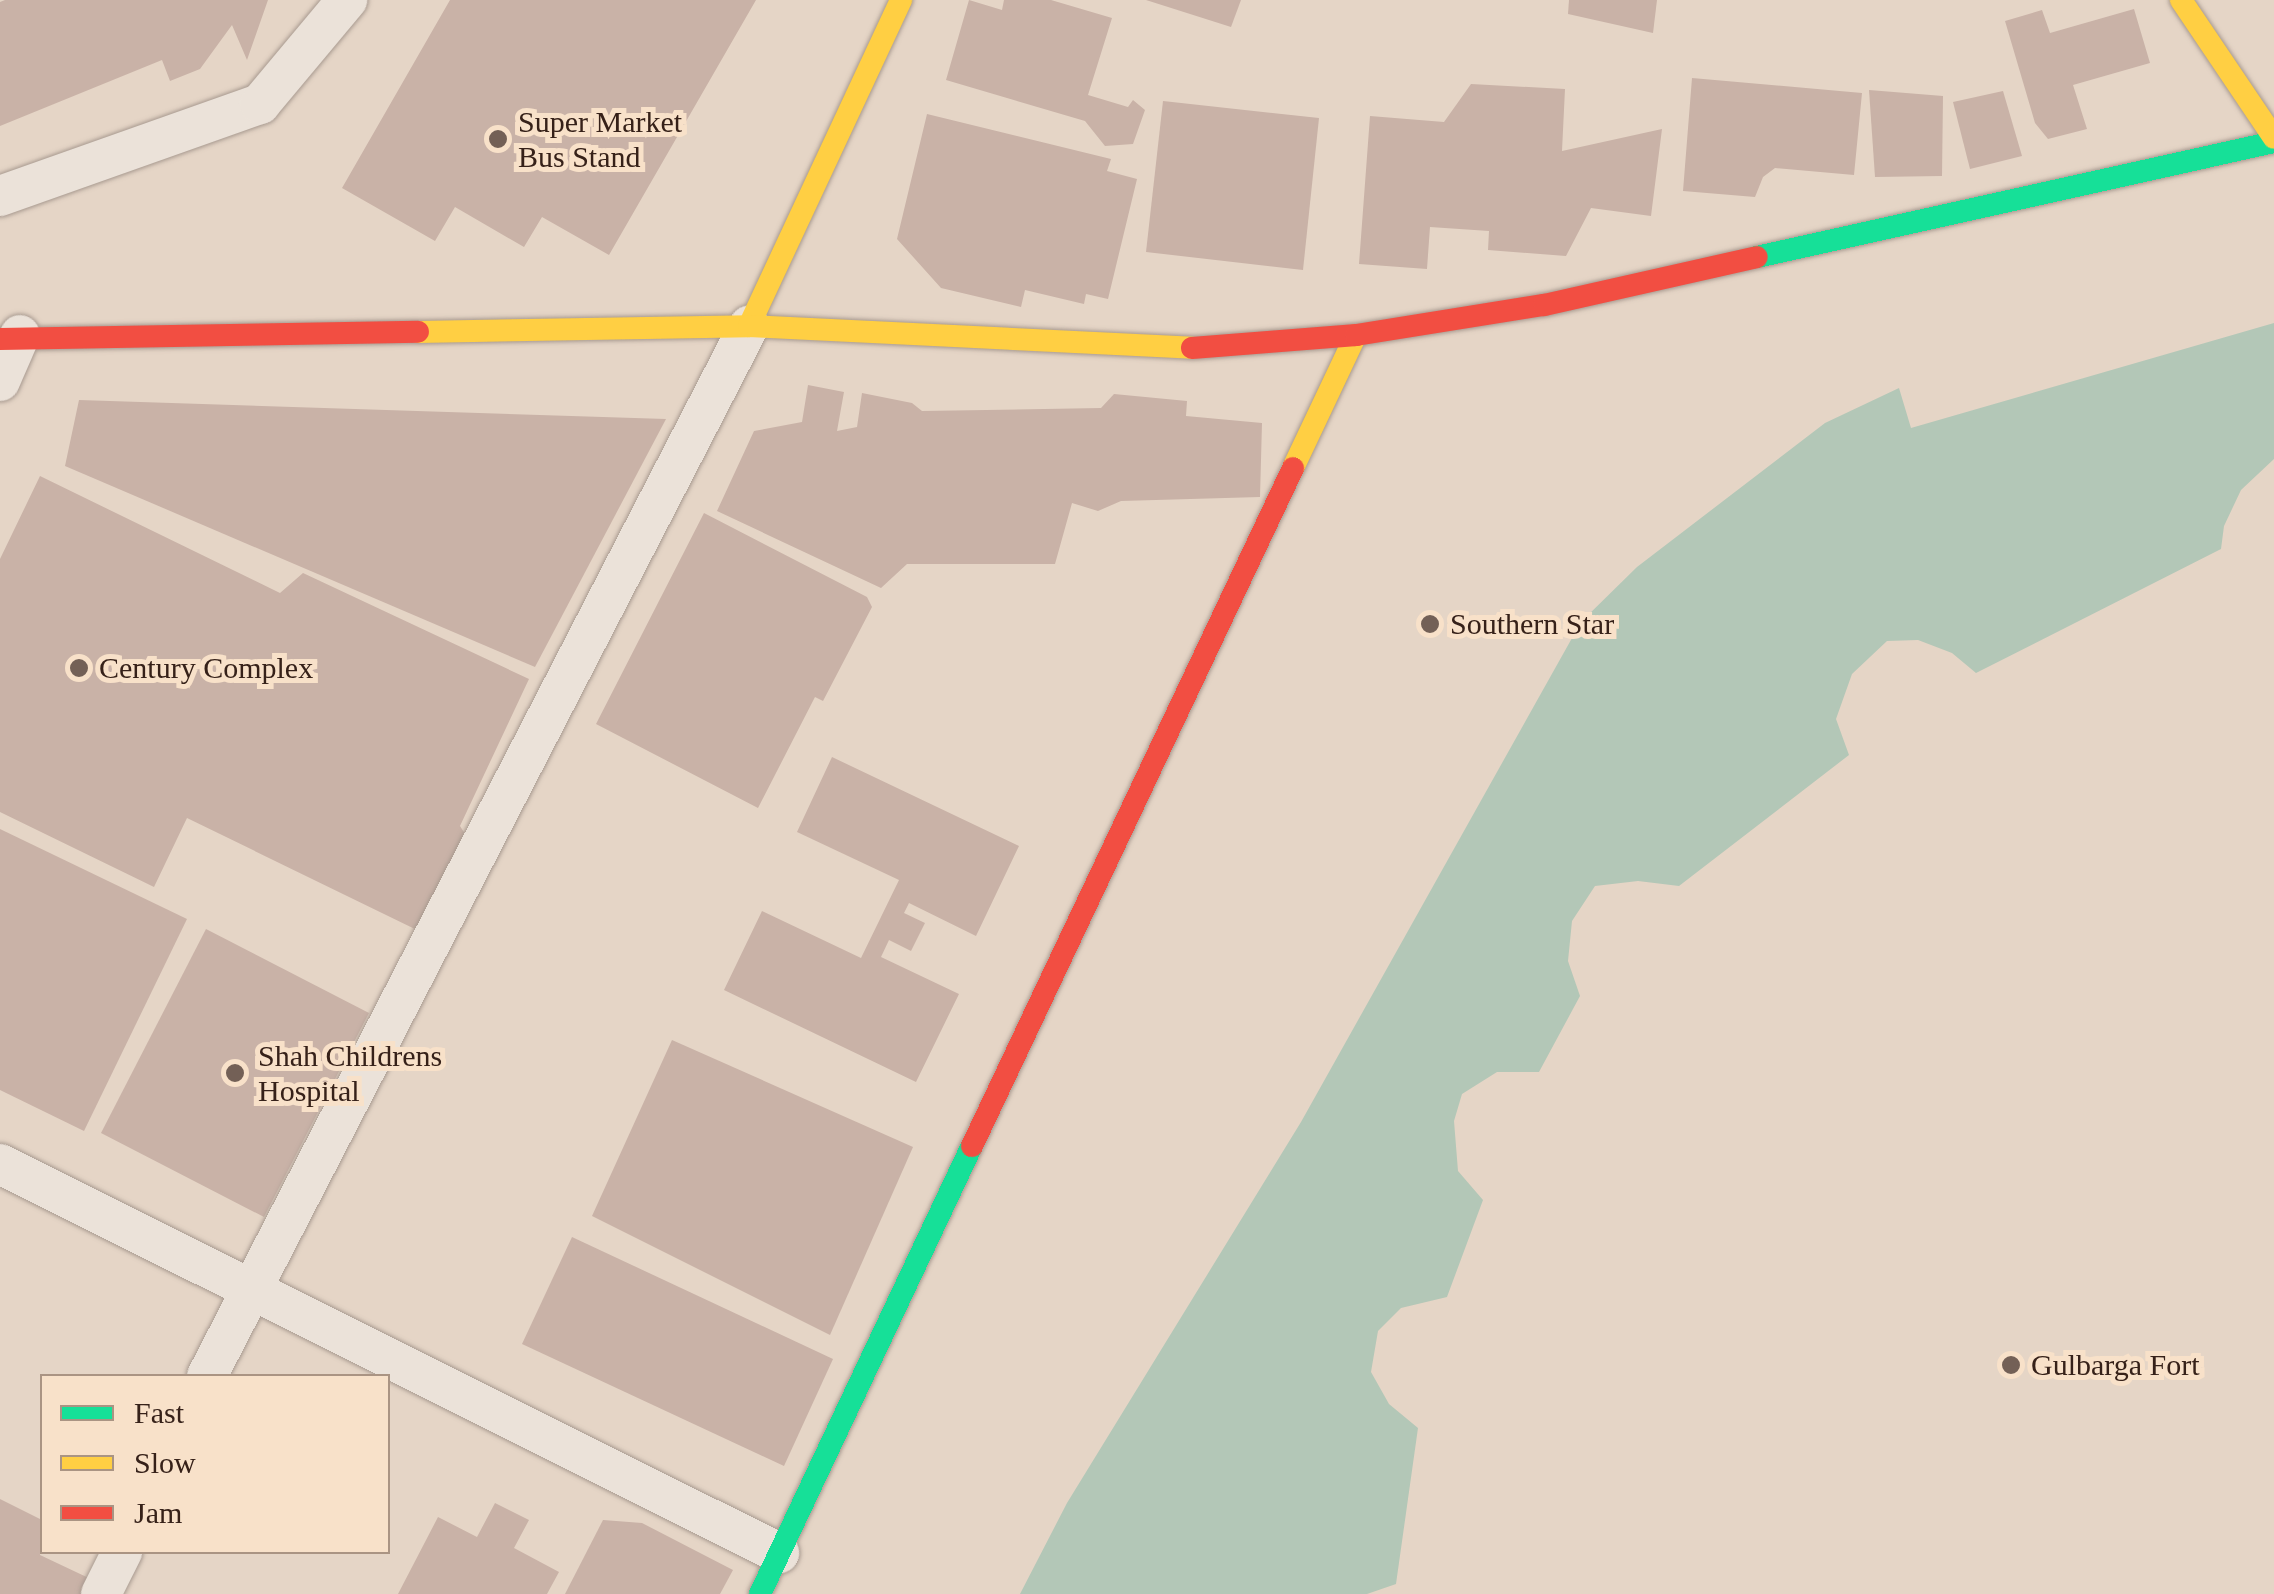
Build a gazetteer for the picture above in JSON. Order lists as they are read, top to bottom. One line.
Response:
{"places":["Super Market Bus Stand","Southern Star","Century Complex","Shah Childrens Hospital","Gulbarga Fort"],"legend":["Fast","Slow","Jam"]}
